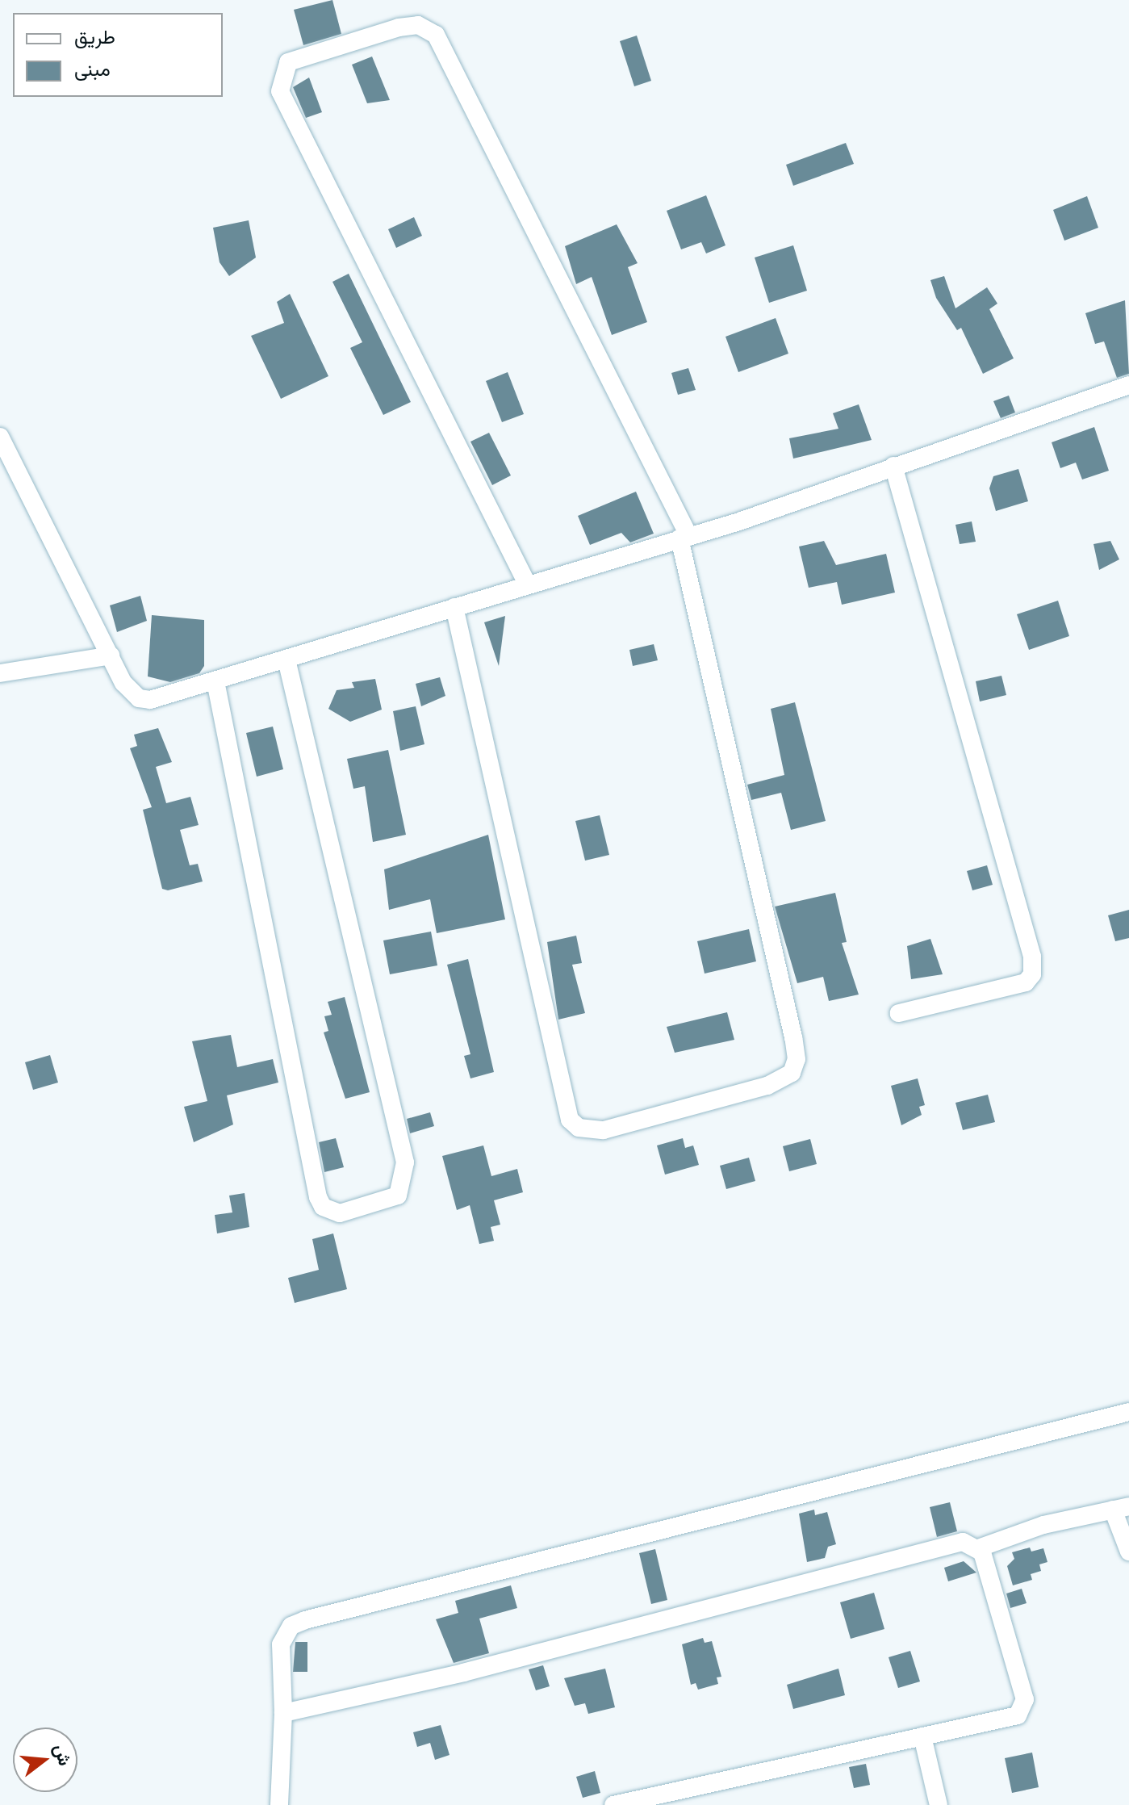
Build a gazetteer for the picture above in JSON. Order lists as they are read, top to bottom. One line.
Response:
{"legend":["طريق","مبنى"],"north":"right"}
